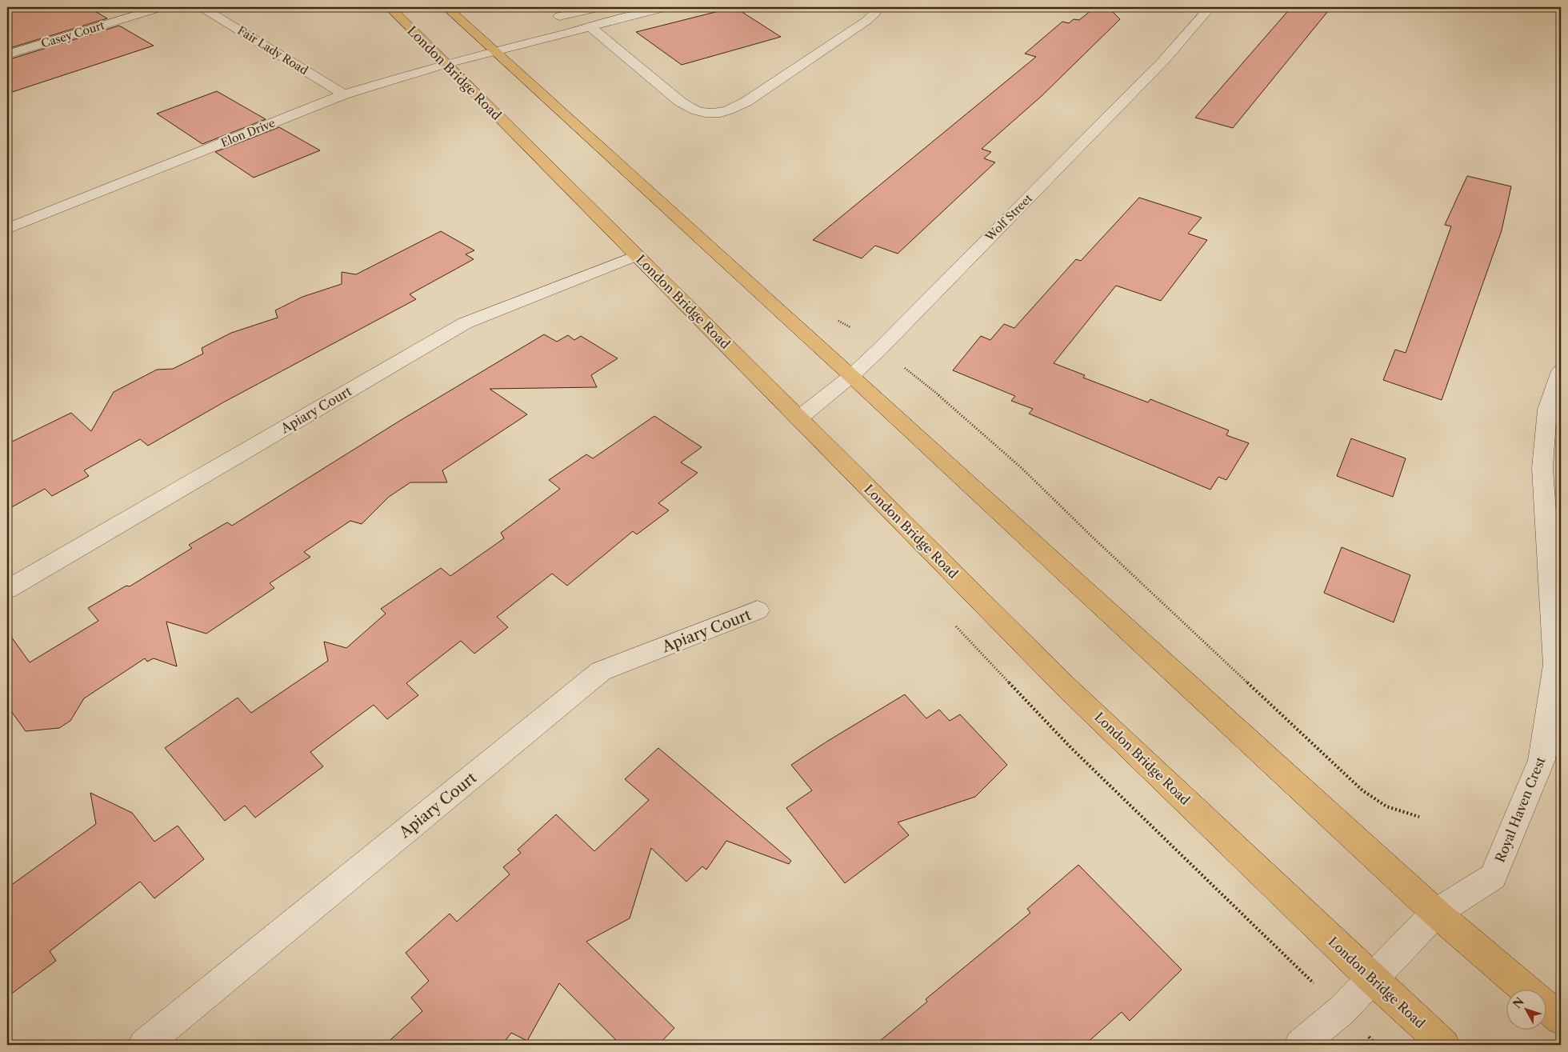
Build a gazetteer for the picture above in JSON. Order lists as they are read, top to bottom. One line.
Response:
{"streets":{"main road":["London Bridge Road"],"street":["Casey Court","Fair Lady Road","Elon Drive","Wolf Street","Apiary Court","Royal Haven Crest"]},"crossings":[["Fair Lady Road","Elon Drive"],["London Bridge Road","Elon Drive"],["London Bridge Road","Wolf Street"],["London Bridge Road","Apiary Court"],["London Bridge Road","Royal Haven Crest"]],"north":"top left"}
